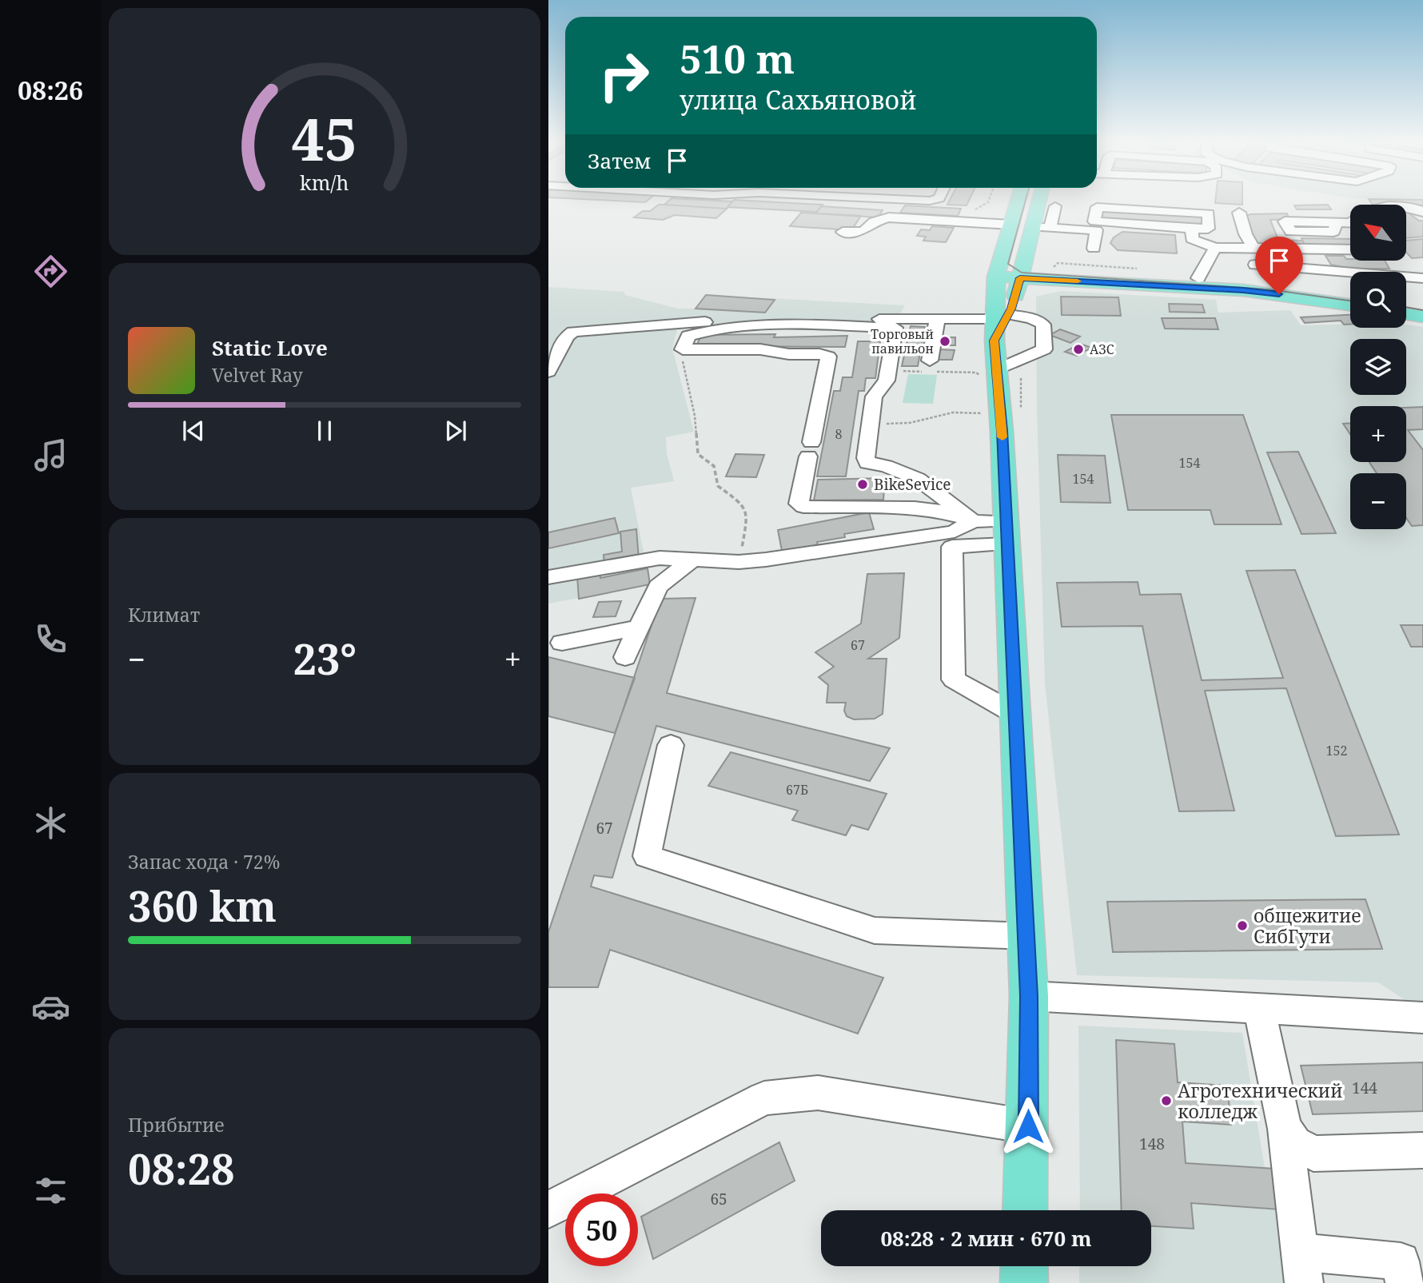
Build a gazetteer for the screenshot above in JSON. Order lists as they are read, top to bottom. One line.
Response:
{"places":["Торговый павильон","АЗС","BikeSevice","общежитие СибГути","Агротехнический колледж"],"house_numbers":["8","154","154","67","152","67Б","67","144","148","65"],"north":"top left","page":{"tabs":"08:26","turn":["510 m","улица Сахьяновой"],"then":"Затем","map_buttons":["+","−"],"song":["Static Love","Velvet Ray"],"tile":["Климат",["Запас хода · 72%","360 km"],["Прибытие","08:28"]],"heat":["−","23°","+"],"limit":"50","trip":"08:28 · 2 мин · 670 m","gauge":["45","km/h"]}}
